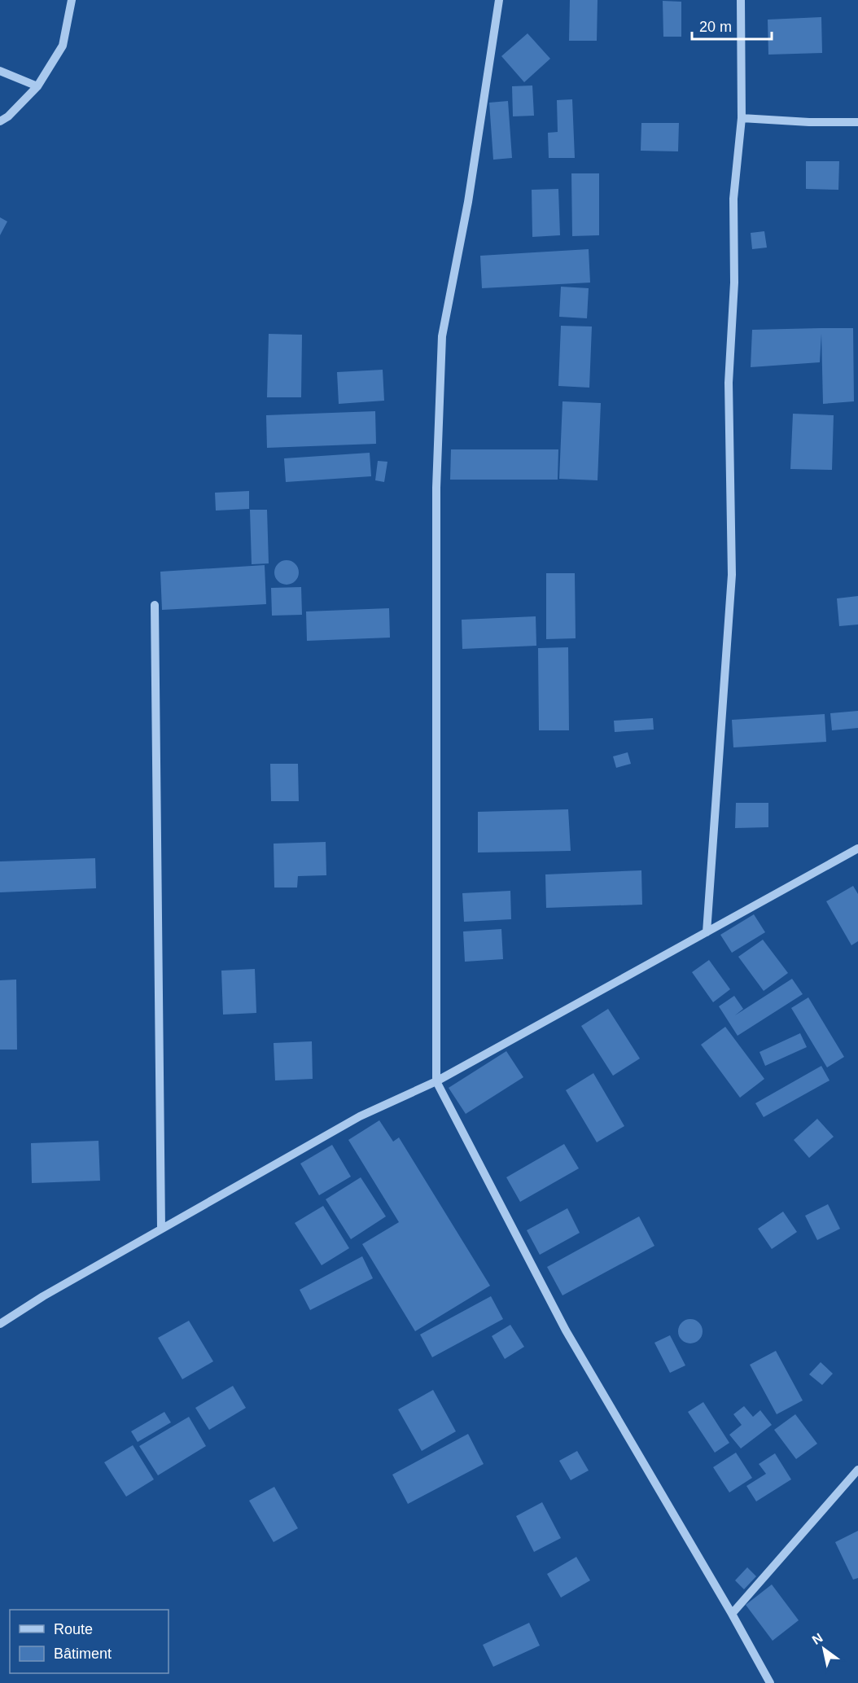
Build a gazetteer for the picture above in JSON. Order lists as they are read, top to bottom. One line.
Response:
{"legend":["Route","Bâtiment"],"scale_bar":"20 m","north":"top left"}
